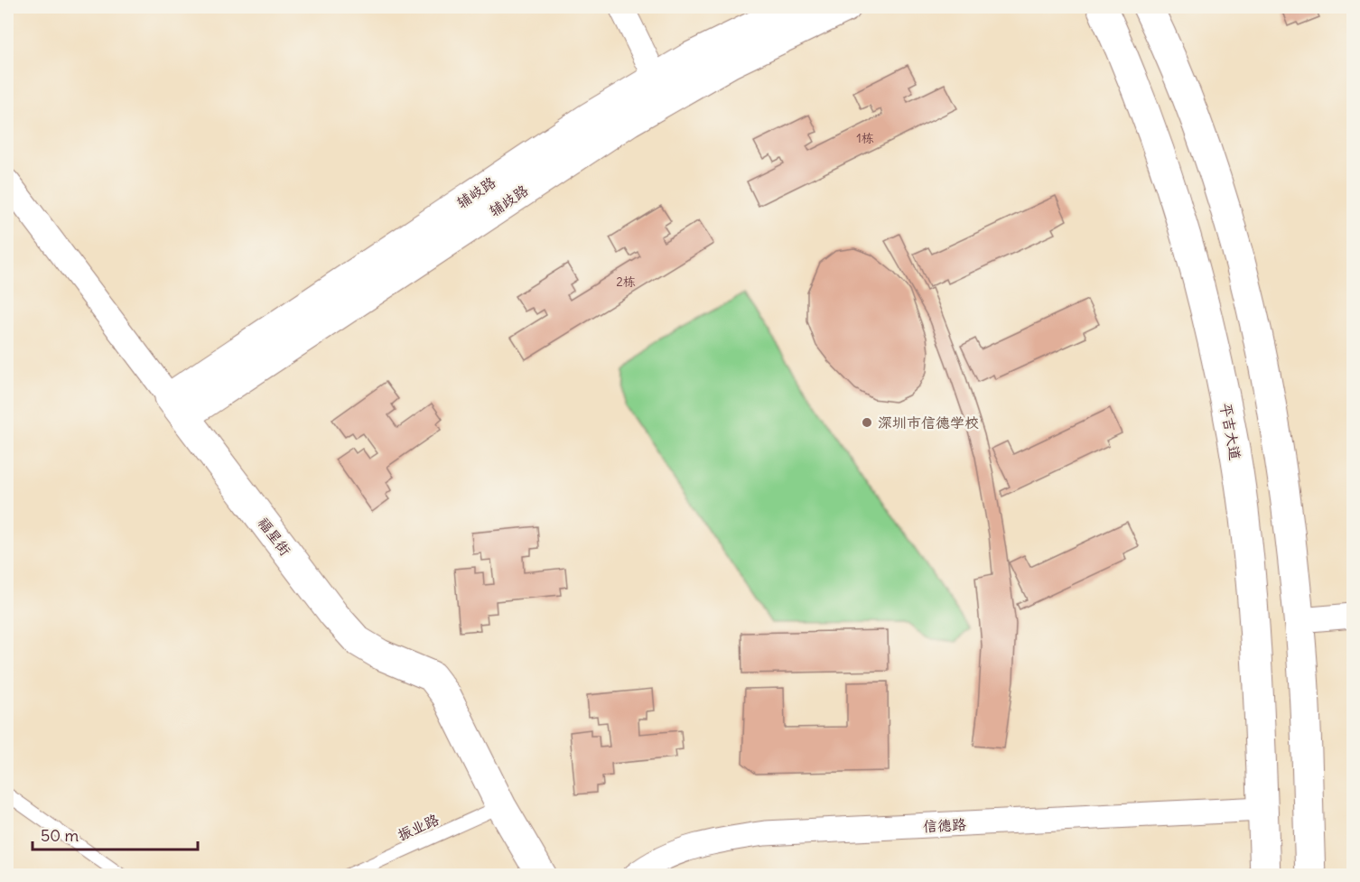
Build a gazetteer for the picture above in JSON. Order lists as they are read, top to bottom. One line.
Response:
{"streets":{"street":["辅岐路","辅歧路","平吉大道","福星街","信德路"],"lane":["振业路"]},"crossings":[["辅岐路","辅歧路"],["辅岐路","福星街"],["辅歧路","福星街"],["平吉大道","信德路"],["福星街","振业路"]],"places":["深圳市信德学校"],"house_numbers":["1栋","2栋"],"scale_bar":"50 m"}
